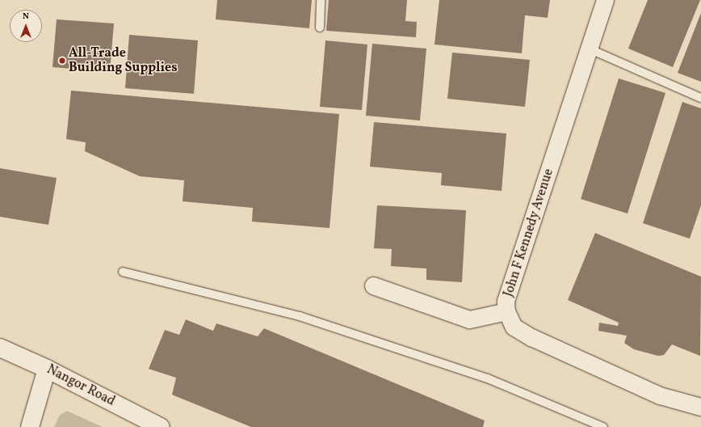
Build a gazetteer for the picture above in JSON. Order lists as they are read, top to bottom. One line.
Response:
{"streets":{"main road":["Nangor Road"],"street":["John F Kennedy Avenue"]},"places":["All-Trade Building Supplies"],"north":"top"}
